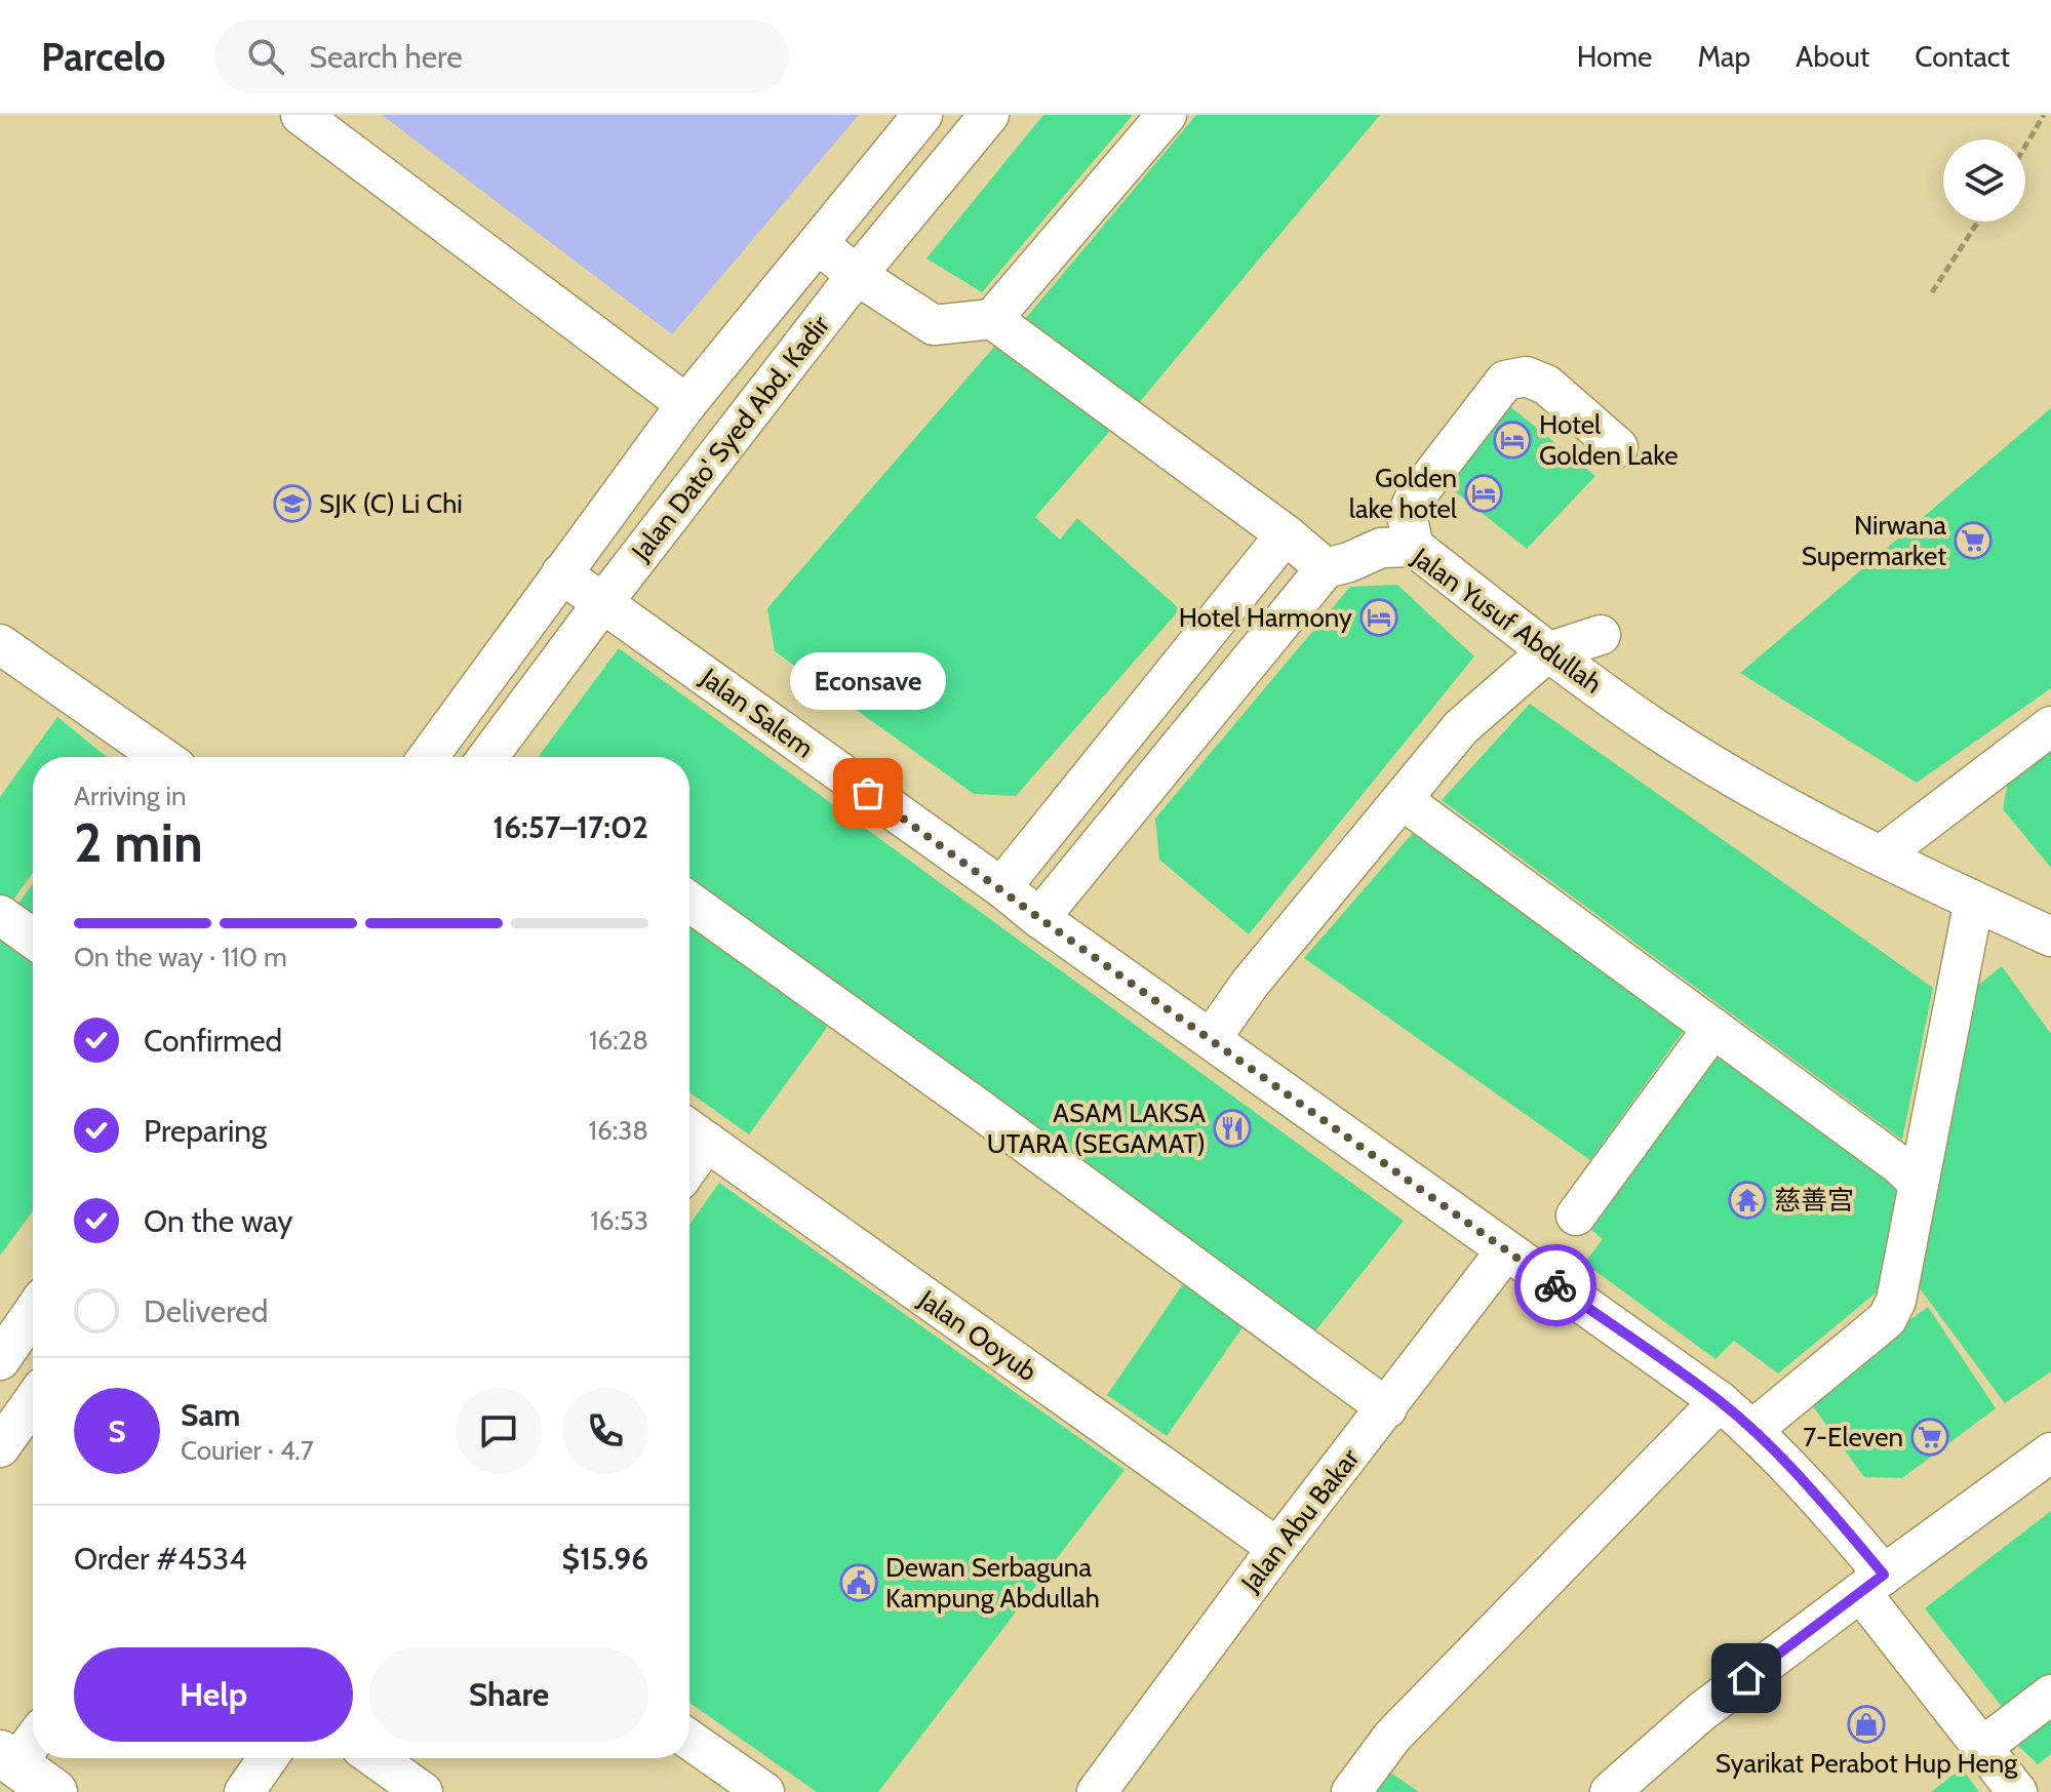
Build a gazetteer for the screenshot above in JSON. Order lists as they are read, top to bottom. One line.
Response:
{"streets":{"street":["Jalan Dato' Syed Abd. Kadir","Jalan Yusuf Abdullah","Jalan Salem","Jalan Ooyub","Jalan Abu Bakar"]},"crossings":[["Jalan Dato' Syed Abd. Kadir","Jalan Salem"],["Jalan Salem","Jalan Abu Bakar"],["Jalan Ooyub","Jalan Abu Bakar"]],"places":{"hotel":["Hotel Golden Lake","Golden lake hotel","Hotel Harmony"],"school or university":["SJK (C) Li Chi"],"supermarket":["Nirwana Supermarket","7-Eleven"],"other":["Econsave"],"restaurant":["ASAM LAKSA UTARA (SEGAMAT)"],"temple":["慈善宫"],"public building":["Dewan Serbaguna Kampung Abdullah"],"shop":["Syarikat Perabot Hup Heng"]},"page":{"header":"Parcelo","search":"Search here","nav":["Home","Map","About","Contact"],"bubble":"Econsave","heading":["2 min","Arriving in","16:57–17:02"],"panel":["Sam","Courier · 4.7","Order #4534","$15.96"],"bar":"On the way · 110 m","list":[["Confirmed","16:28"],["Preparing","16:38"],["On the way","16:53"],"Delivered"],"round":"S","buttons":["Help","Share"]}}
